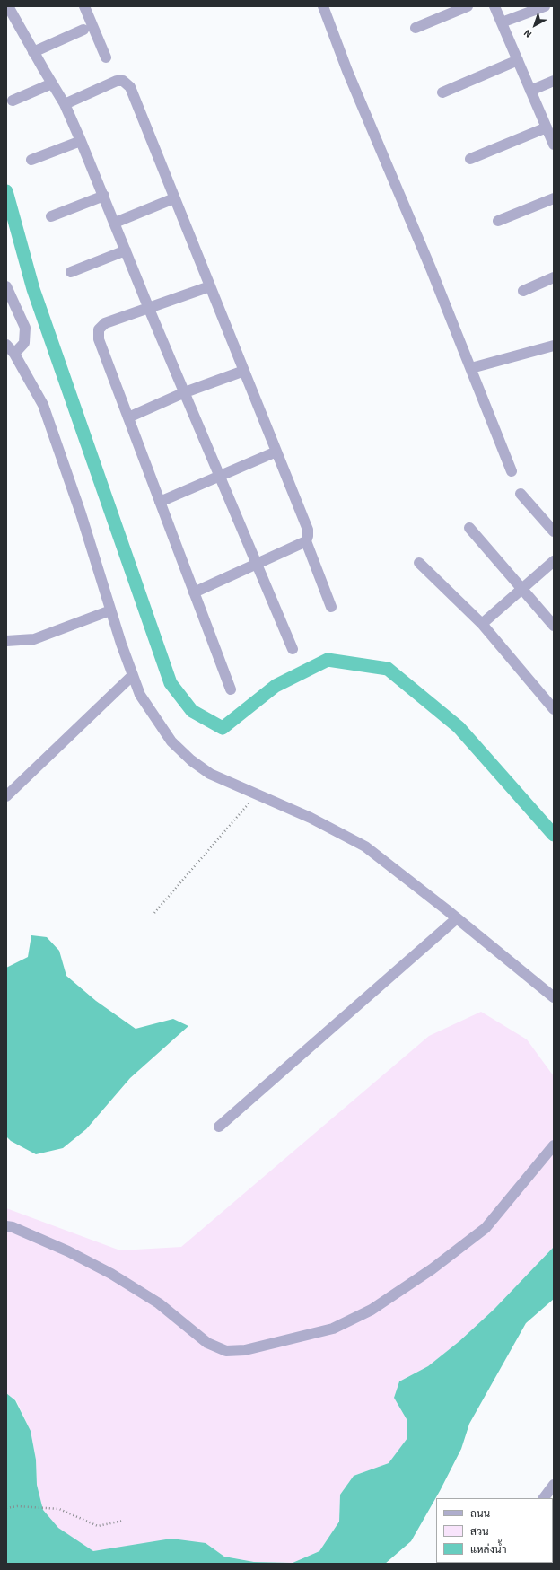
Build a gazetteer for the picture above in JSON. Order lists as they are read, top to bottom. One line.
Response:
{"legend":["ถนน","สวน","แหล่งน้ำ"],"north":"bottom left"}
